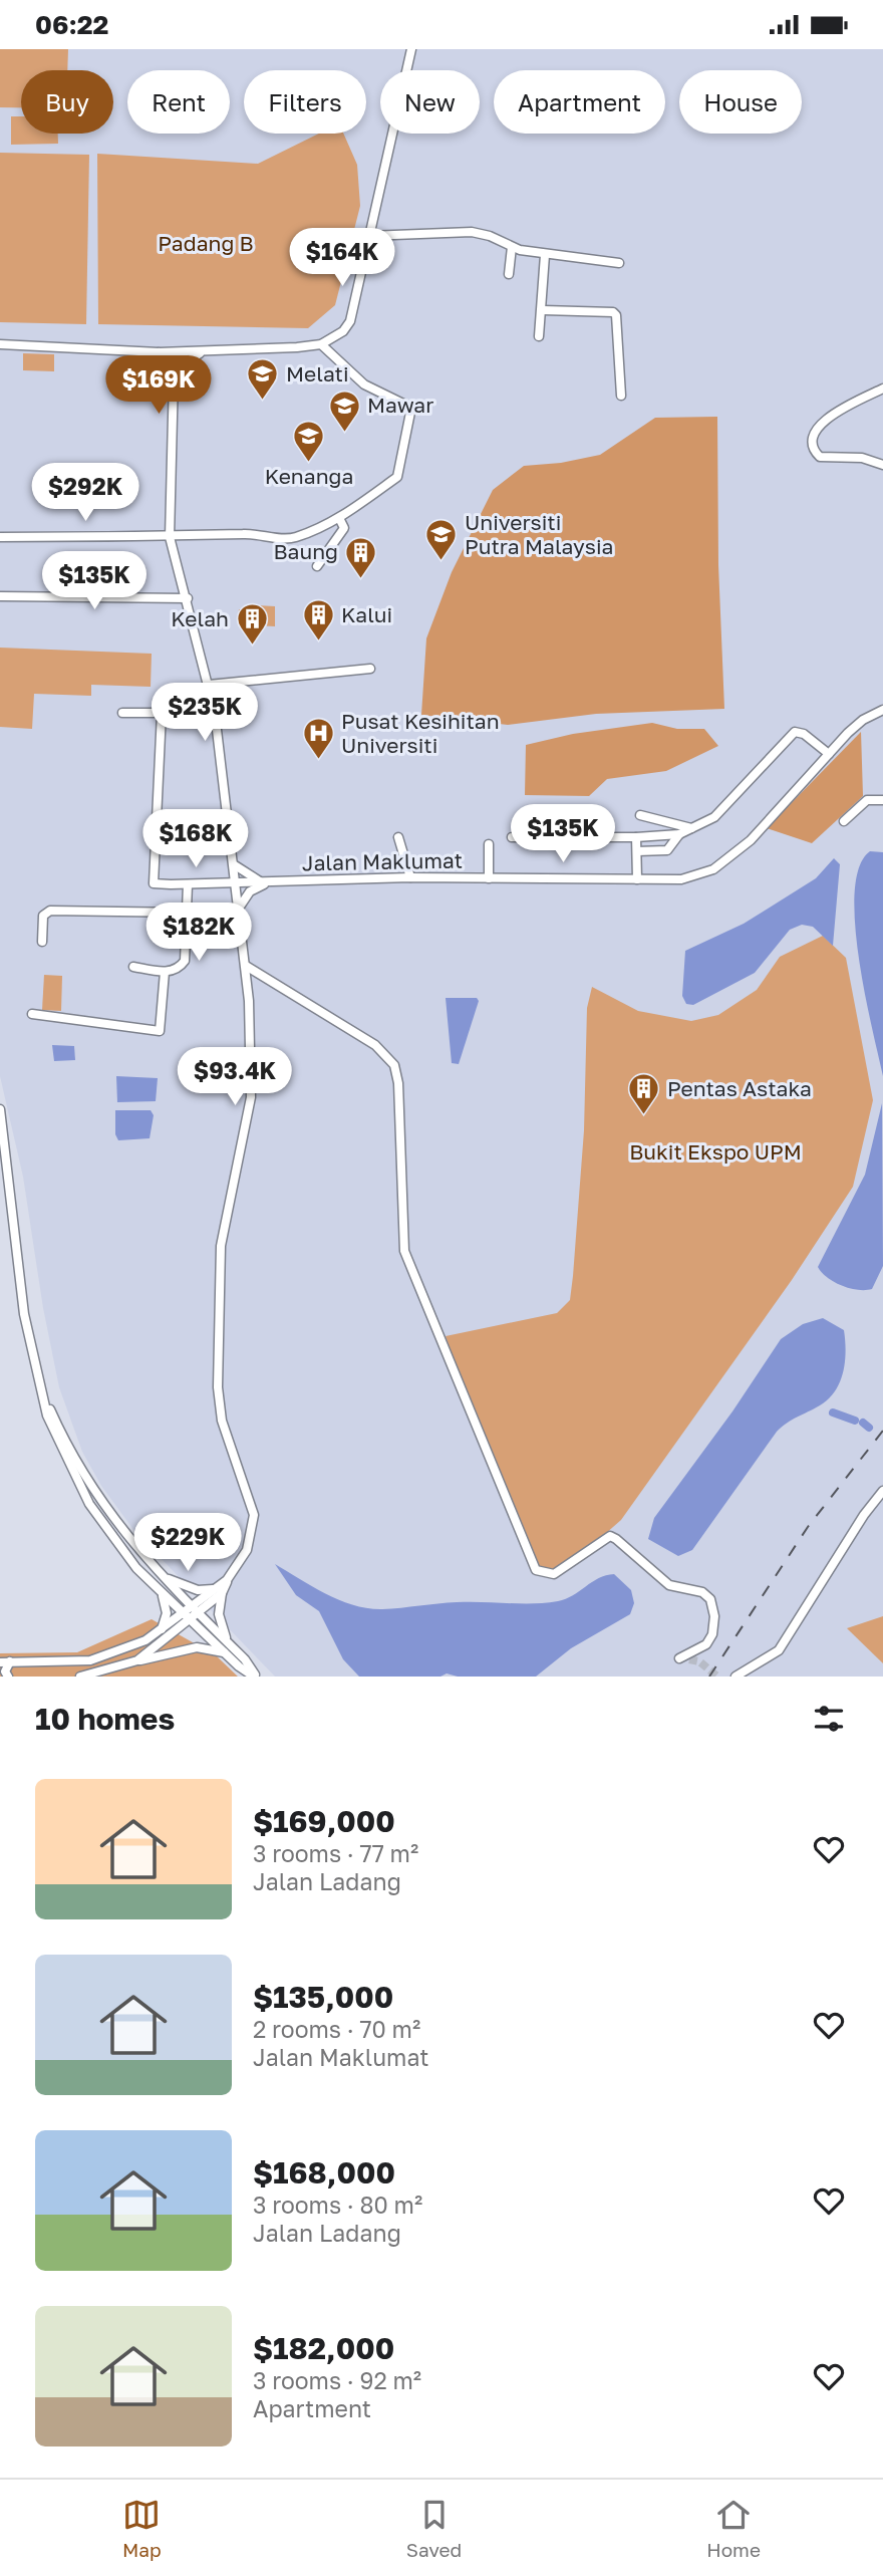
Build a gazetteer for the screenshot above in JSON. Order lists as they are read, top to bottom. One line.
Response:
{"streets":{"street":["Jalan Maklumat"]},"parks":["Padang B","Bukit Ekspo UPM"],"places":{"school or university":["Melati","Mawar","Kenanga","Universiti Putra Malaysia"],"building":["Baung","Kalui","Kelah","Pentas Astaka"],"hospital":["Pusat Kesihitan Universiti"]},"page":{"status":"06:22","chip":["Buy","Rent","Filters","New","Apartment","House"],"price":["$164K","$169K","$292K","$135K","$235K","$135K","$168K","$182K","$93.4K","$229K"],"heading":"10 homes","list":[{"name":"$169,000","note":"3 rooms · 77 m² · Jalan Ladang"},{"name":"$135,000","note":"2 rooms · 70 m² · Jalan Maklumat"},{"name":"$168,000","note":"3 rooms · 80 m² · Jalan Ladang"},{"name":"$182,000","note":"3 rooms · 92 m² · Apartment"}],"tabs":["Map","Saved","Home"]}}
